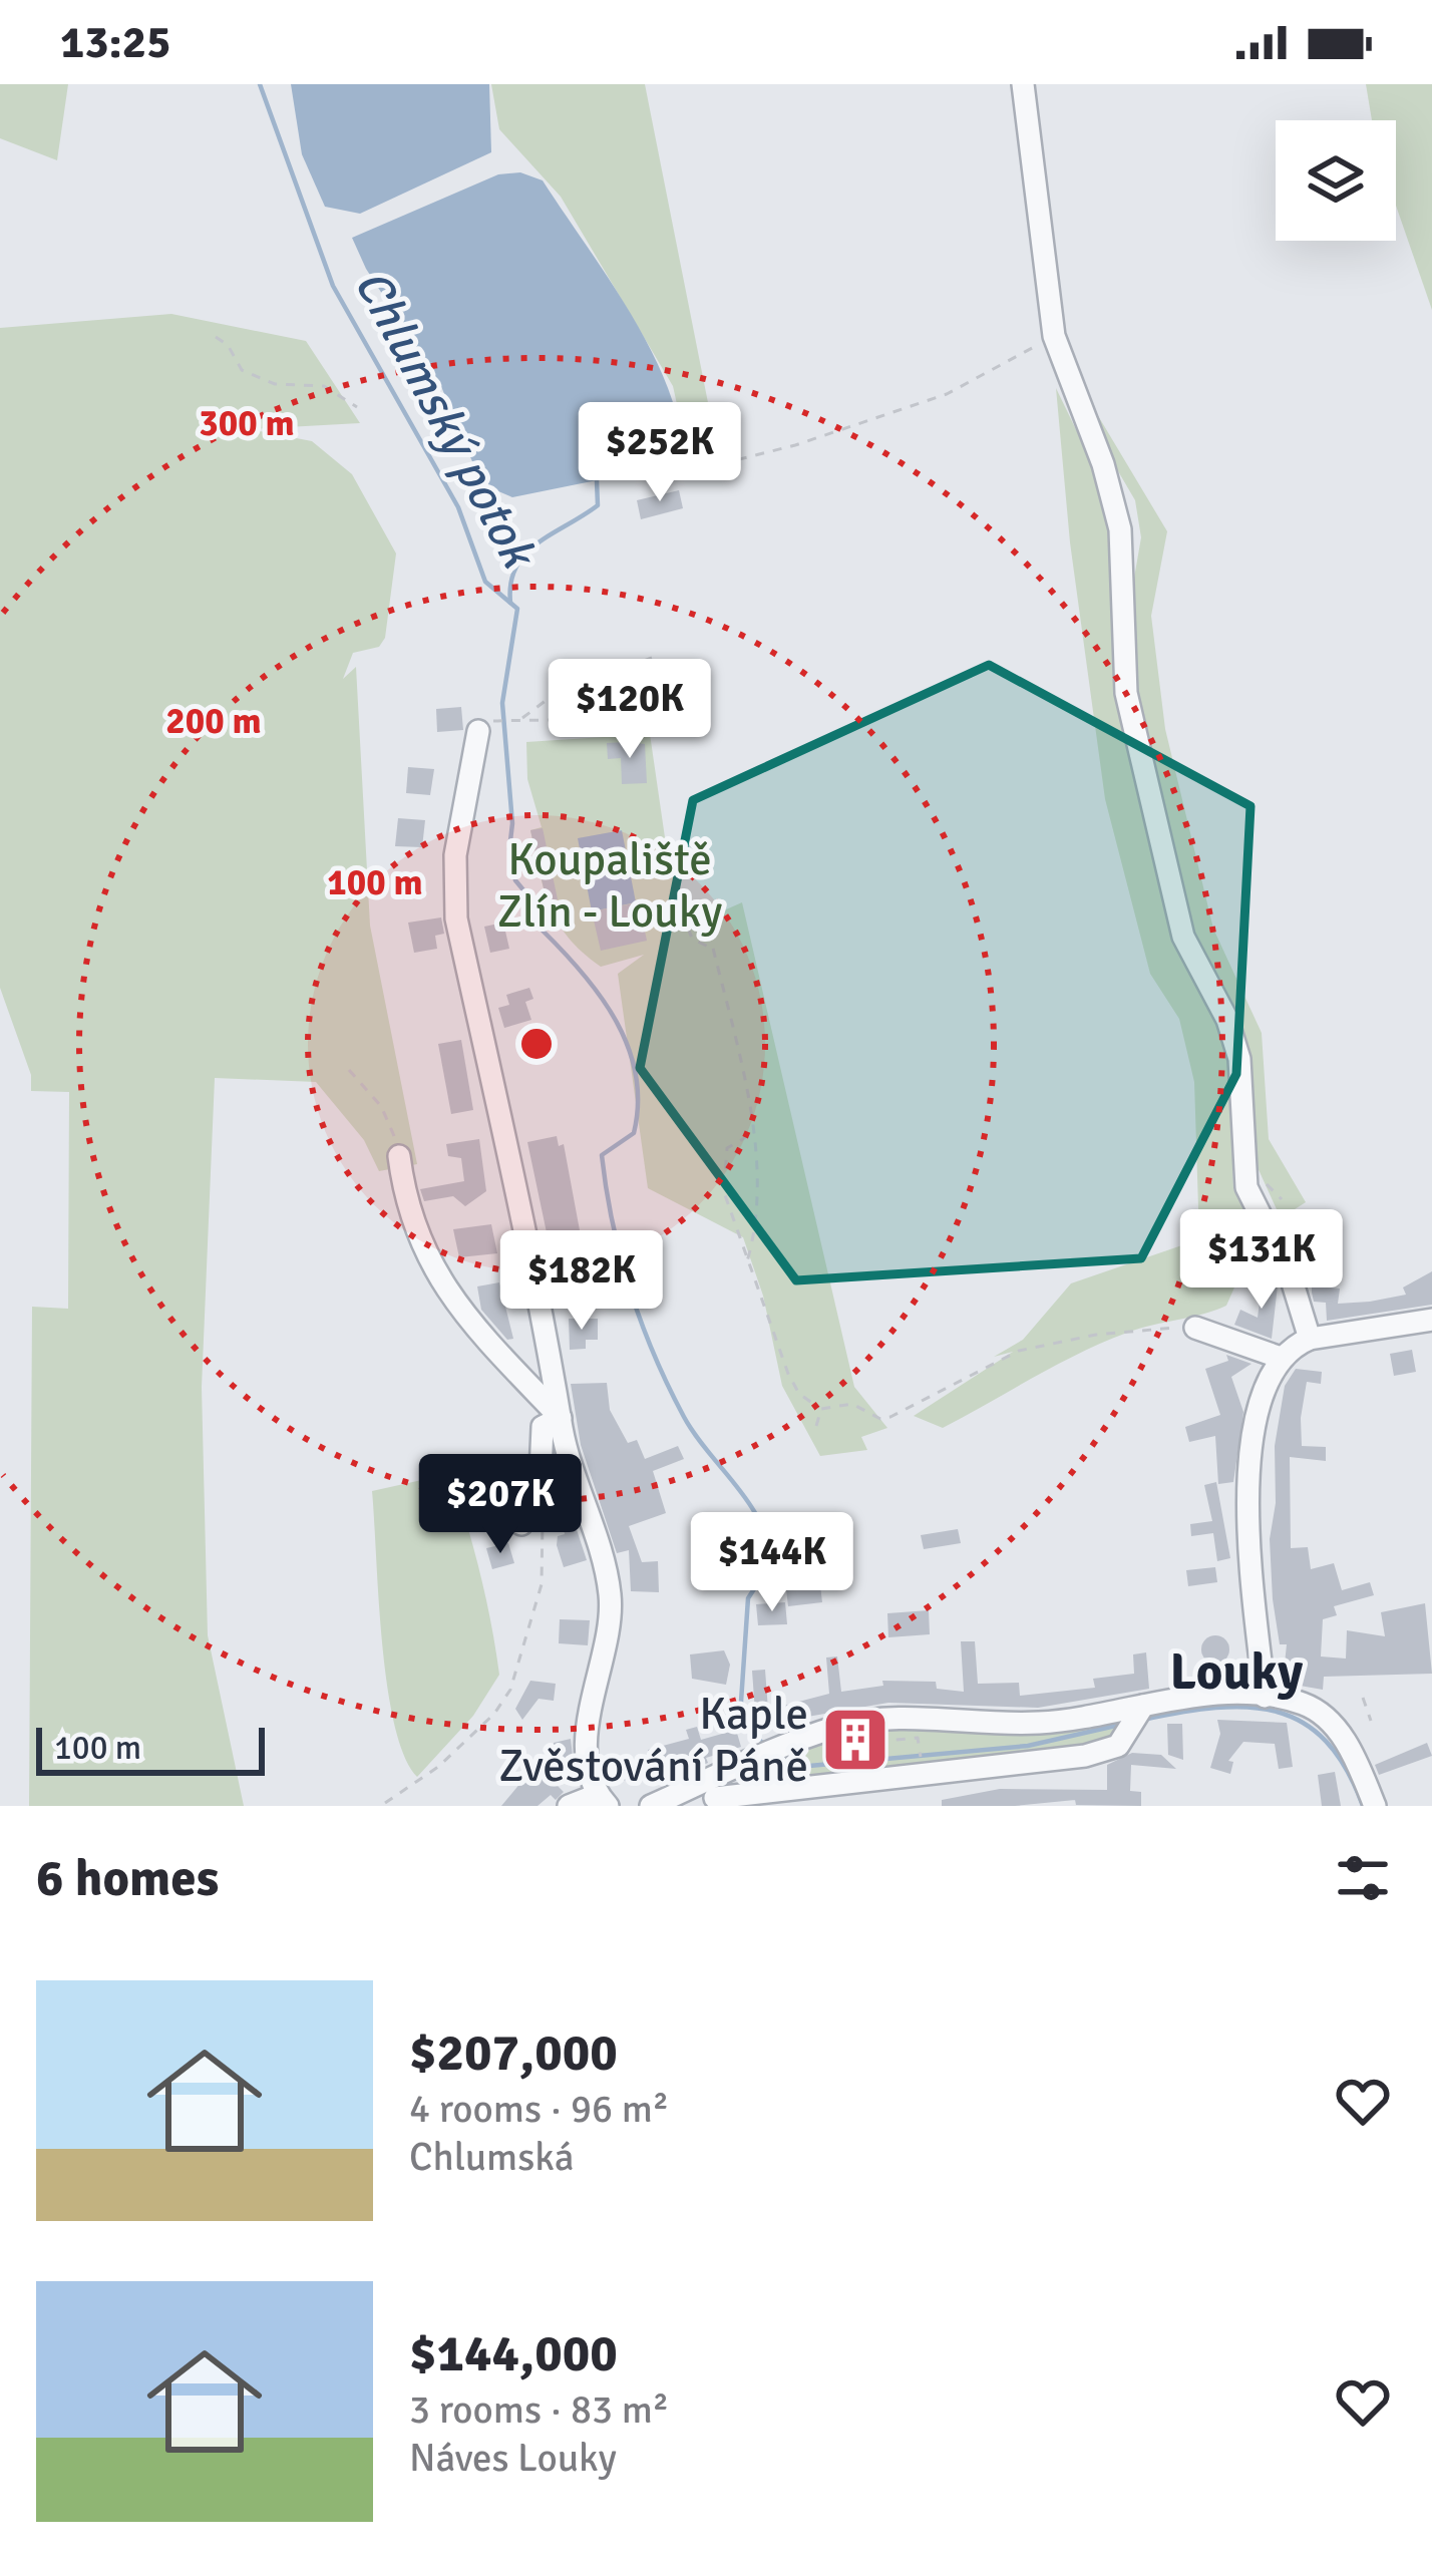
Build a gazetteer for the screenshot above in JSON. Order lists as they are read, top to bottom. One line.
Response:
{"districts":["Louky"],"water":["Chlumský potok"],"parks":["Koupaliště Zlín - Louky"],"places":{"building":["Kaple Zvěstování Páně"]},"scale_bar":"100 m","page":{"status":"13:25","price":["$252K","$120K","$131K","$182K","$207K","$144K"],"scale":"100 m","heading":"6 homes","list":[{"name":"$207,000","note":"4 rooms · 96 m² · Chlumská"},{"name":"$144,000","note":"3 rooms · 83 m² · Náves Louky"}]},"rings":["300 m","200 m","100 m"]}
